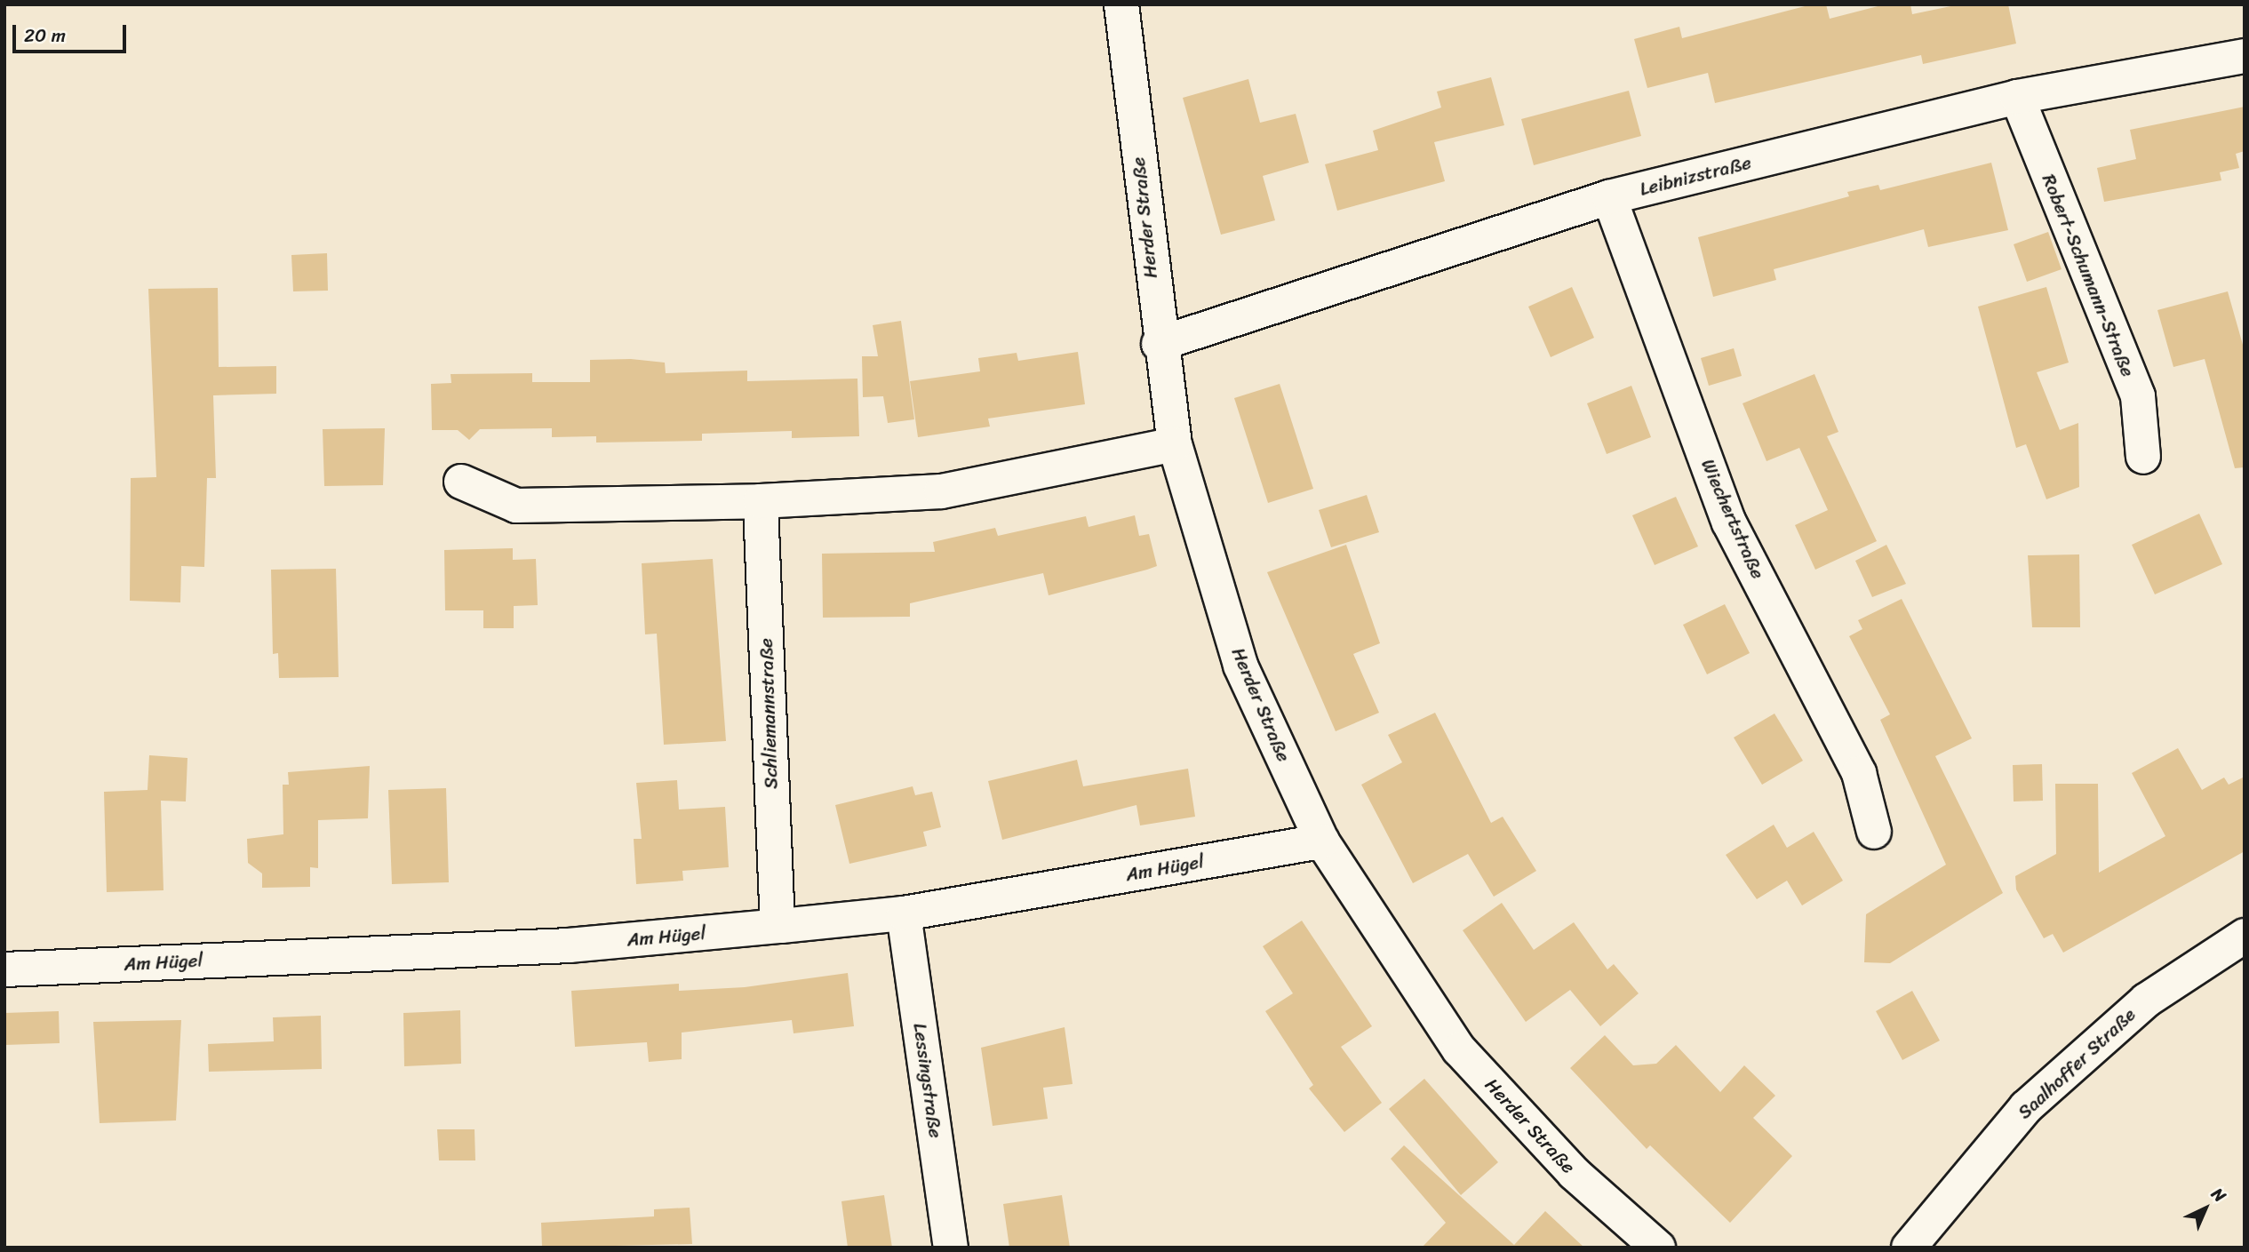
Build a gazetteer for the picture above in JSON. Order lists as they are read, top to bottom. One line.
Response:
{"streets":{"street":["Leibnizstraße","Herder Straße","Robert-Schumann-Straße","Wiechertstraße","Schliemannstraße","Am Hügel","Saalhoffer Straße","Lessingstraße"]},"crossings":[["Leibnizstraße","Herder Straße"],["Leibnizstraße","Robert-Schumann-Straße"],["Leibnizstraße","Wiechertstraße"],["Herder Straße","Am Hügel"],["Schliemannstraße","Am Hügel"],["Am Hügel","Lessingstraße"]],"scale_bar":"20 m","north":"top right"}
